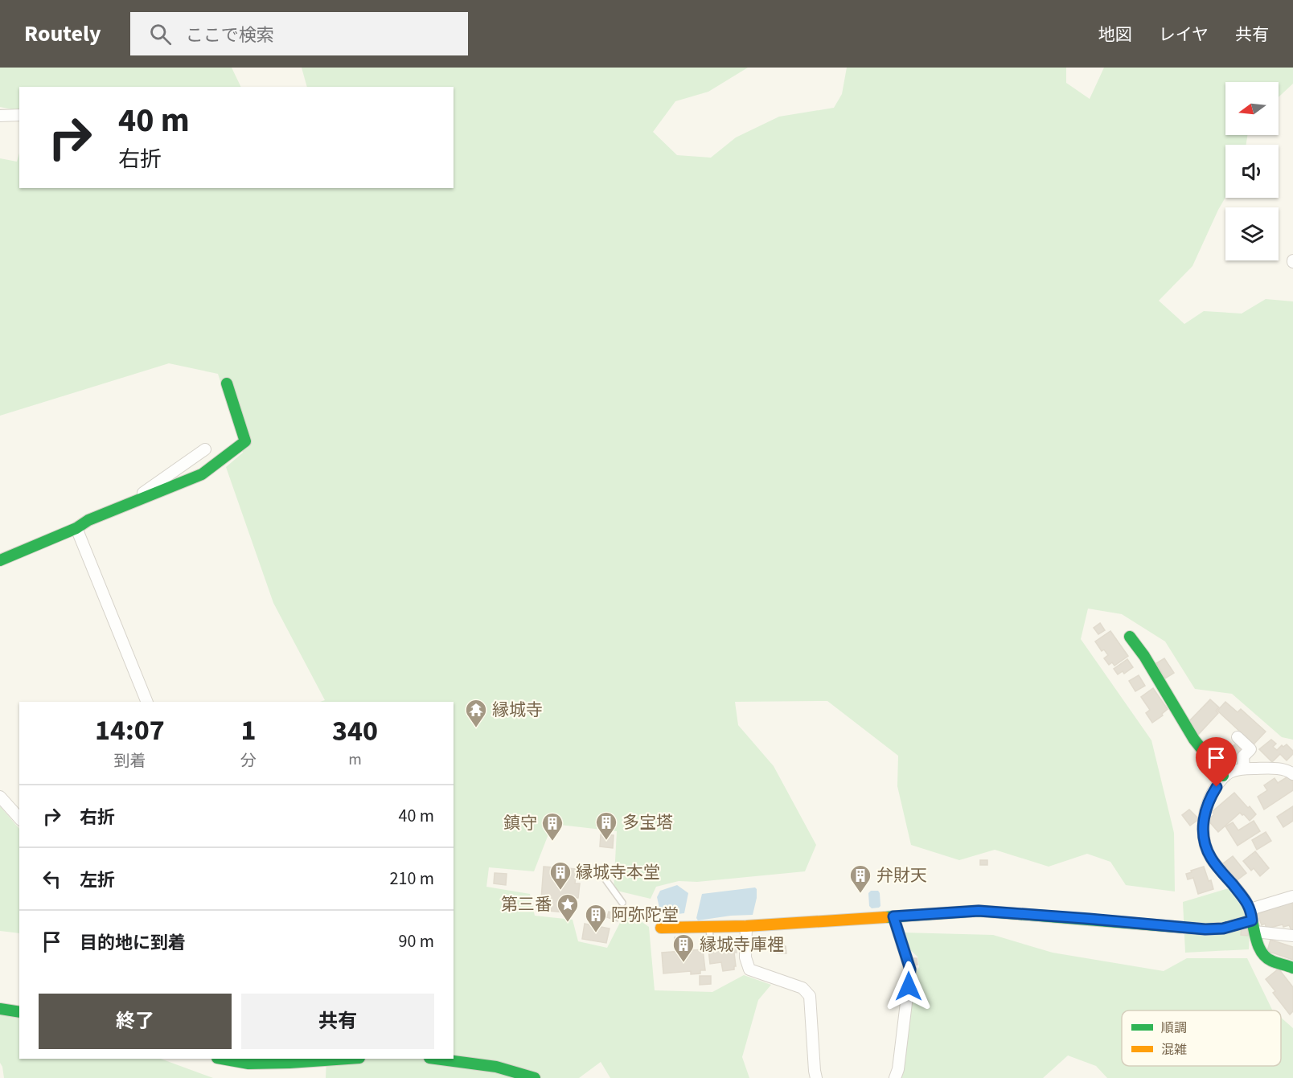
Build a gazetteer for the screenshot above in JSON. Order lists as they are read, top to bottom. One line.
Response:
{"places":{"temple":["縁城寺"],"building":["多宝塔","鎮守","縁城寺本堂","弁財天","阿弥陀堂","縁城寺庫裡"],"place":["第三番"]},"legend":["順調","混雑"],"north":"left","page":{"header":"Routely","search":"ここで検索","nav":["地図","レイヤ","共有"],"turn":["40 m","右折"],"eta":["14:07","到着","1","分","340","m"],"list":[{"name":"右折","value":"40 m"},{"name":"左折","value":"210 m"},{"name":"目的地に到着","value":"90 m"}],"buttons":["終了","共有"]}}
